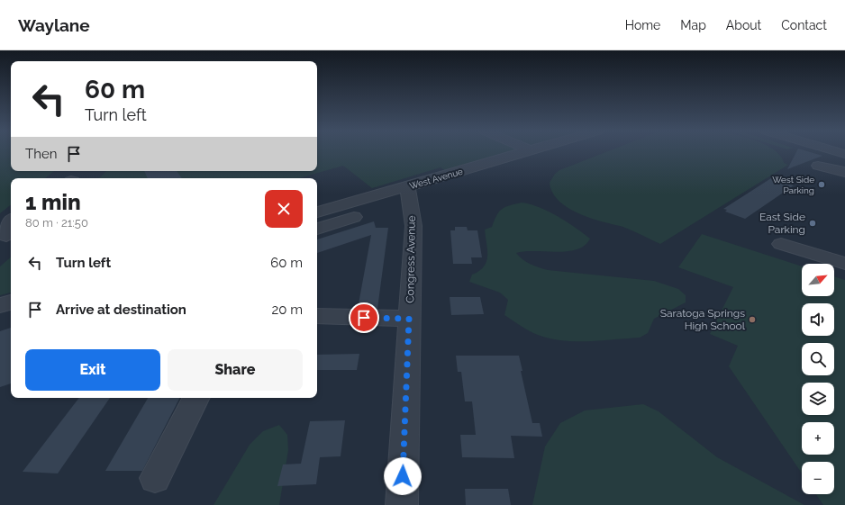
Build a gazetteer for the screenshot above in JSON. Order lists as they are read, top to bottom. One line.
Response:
{"streets":{"street":["West Avenue","Congress Avenue"]},"crossings":[["West Avenue","Congress Avenue"]],"places":["West Side Parking","East Side Parking","Saratoga Springs High School"],"north":"top right","page":{"header":"Waylane","nav":["Home","Map","About","Contact"],"turn":["60 m","Turn left"],"then":"Then","heading":["1 min","80 m · 21:50"],"list":[{"name":"Turn left","value":"60 m"},{"name":"Arrive at destination","value":"20 m"}],"map_buttons":["+","−"],"buttons":["Exit","Share"]}}
